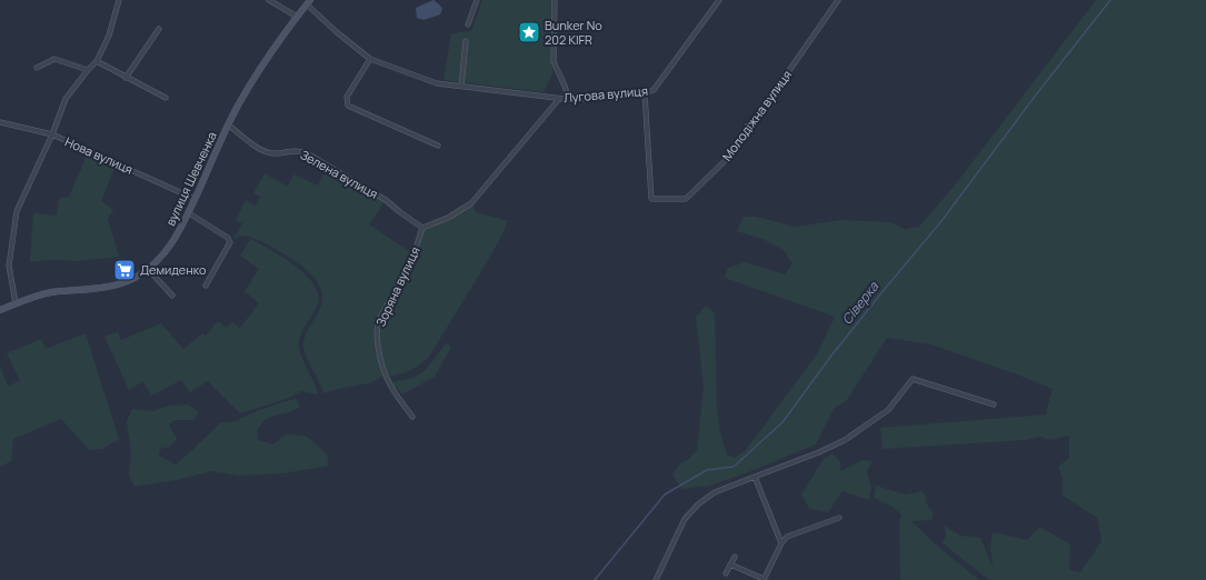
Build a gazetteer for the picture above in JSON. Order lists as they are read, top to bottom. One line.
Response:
{"streets":{"street":["Лугова вулиця","Молодіжна вулиця","Нова вулиця","Зелена вулиця","вулиця Шевченка","Зоряна вулиця"]},"crossings":[["Лугова вулиця","Молодіжна вулиця"],["Лугова вулиця","вулиця Шевченка"],["Нова вулиця","вулиця Шевченка"],["Зелена вулиця","вулиця Шевченка"],["Зелена вулиця","Зоряна вулиця"]],"water":["Сіверка"],"places":{"place":["Bunker No 202 KIFR"],"supermarket":["Демиденко"]}}
